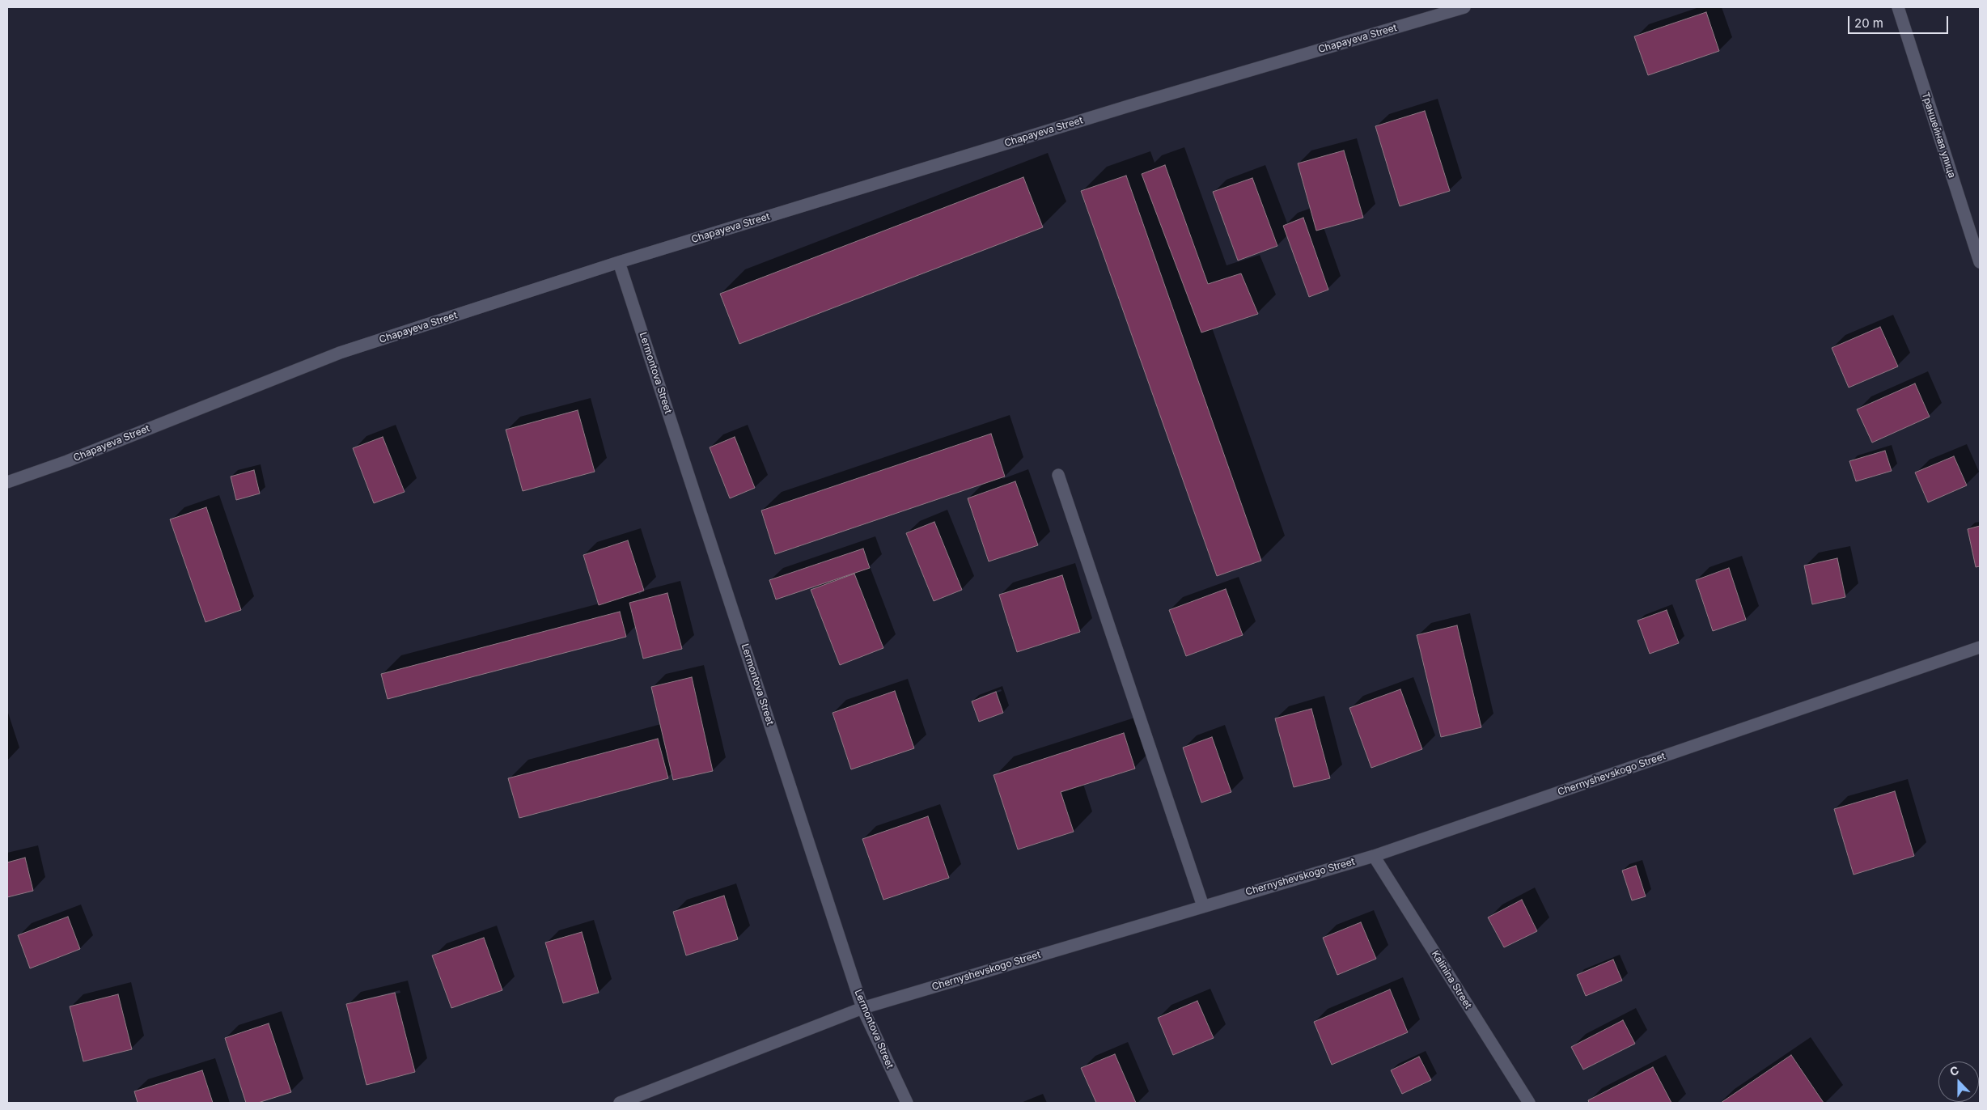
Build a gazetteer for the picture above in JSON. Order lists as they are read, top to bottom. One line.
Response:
{"streets":{"street":["Chapayeva Street","Траншейная улица","Lermontova Street","Chernyshevskogo Street","Kalinina Street"]},"crossings":[["Chapayeva Street","Lermontova Street"],["Lermontova Street","Chernyshevskogo Street"],["Chernyshevskogo Street","Kalinina Street"]],"scale_bar":"20 m","north":"top"}
